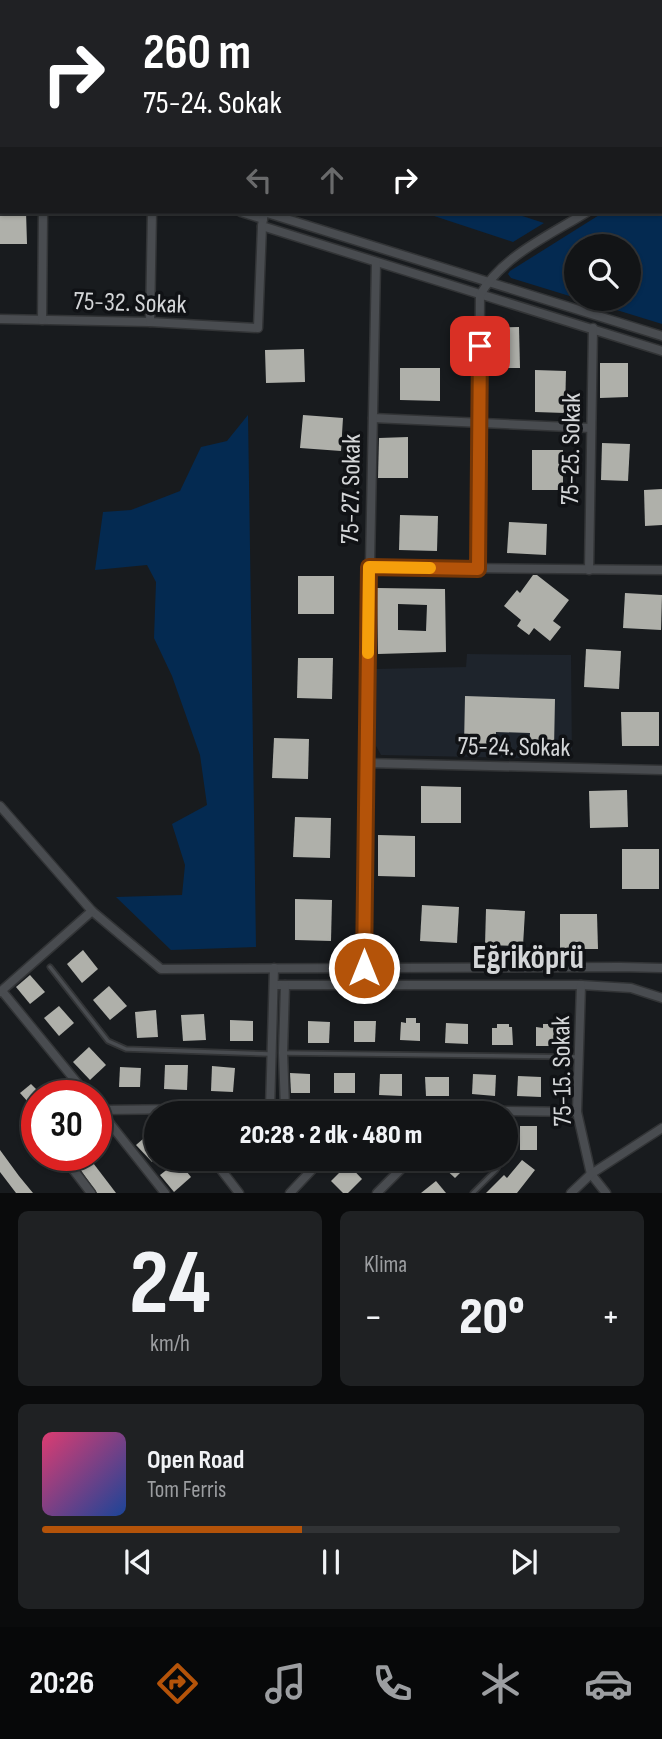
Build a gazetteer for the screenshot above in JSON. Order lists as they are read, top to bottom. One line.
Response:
{"streets":{"street":["75-32. Sokak","75-25. Sokak","75-27. Sokak","75-24. Sokak","75-15. Sokak"]},"crossings":[["75-27. Sokak","75-24. Sokak"]],"districts":["Eğriköprü"],"page":{"turn":["260 m","75-24. Sokak"],"limit":"30","trip":"20:28 · 2 dk · 480 m","tile":[["24","km/h"],"Klima"],"heat":["−","20°","+"],"song":["Open Road","Tom Ferris"],"tabs":"20:26"}}
